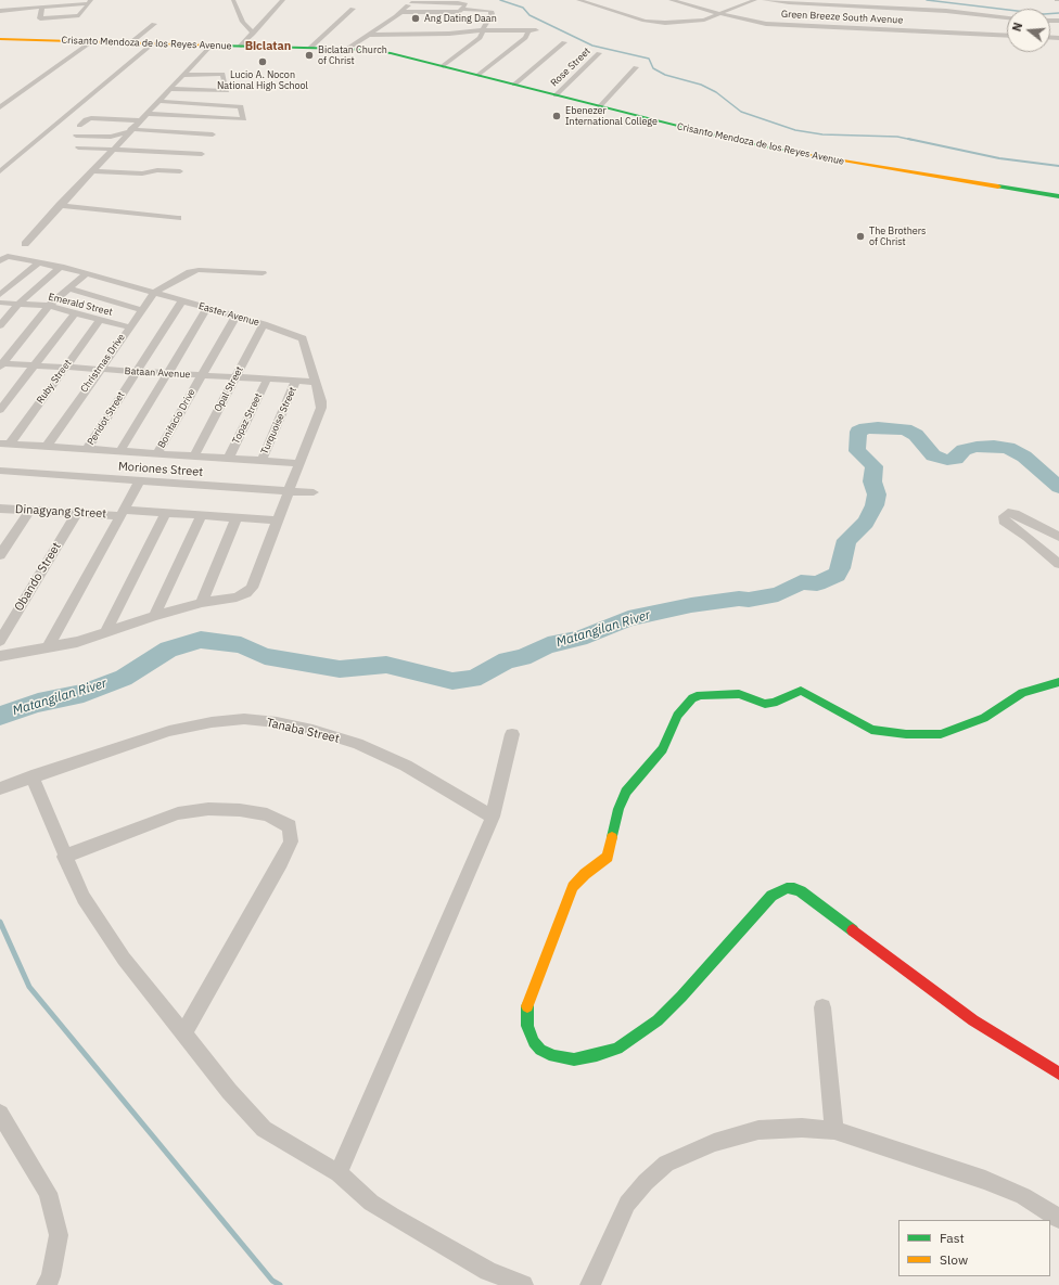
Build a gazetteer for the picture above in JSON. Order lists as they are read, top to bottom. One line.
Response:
{"streets":{"main road":["Crisanto Mendoza de los Reyes Avenue"],"street":["Green Breeze South Avenue","Rose Street","Emerald Street","Easter Avenue","Christmas Drive","Bataan Avenue","Ruby Street","Opal Street","Peridot Street","Bonifacio Drive","Topaz Street","Turquoise Street","Moriones Street","Dinagyang Street","Obando Street","Tanaba Street"]},"crossings":[["Crisanto Mendoza de los Reyes Avenue","Rose Street"],["Emerald Street","Christmas Drive"],["Emerald Street","Ruby Street"],["Easter Avenue","Christmas Drive"],["Easter Avenue","Bataan Avenue"],["Easter Avenue","Opal Street"],["Easter Avenue","Peridot Street"],["Easter Avenue","Bonifacio Drive"],["Easter Avenue","Moriones Street"],["Christmas Drive","Bataan Avenue"],["Bataan Avenue","Ruby Street"],["Bataan Avenue","Opal Street"],["Bataan Avenue","Peridot Street"],["Bataan Avenue","Bonifacio Drive"],["Bataan Avenue","Topaz Street"],["Bataan Avenue","Turquoise Street"],["Dinagyang Street","Obando Street"]],"districts":["Biclatan"],"water":["Matangilan River"],"places":["Ang Dating Daan","Biclatan Church of Christ","Lucio A. Nocon National High School","Ebenezer International College","The Brothers of Christ"],"legend":["Fast","Slow"],"north":"left"}
